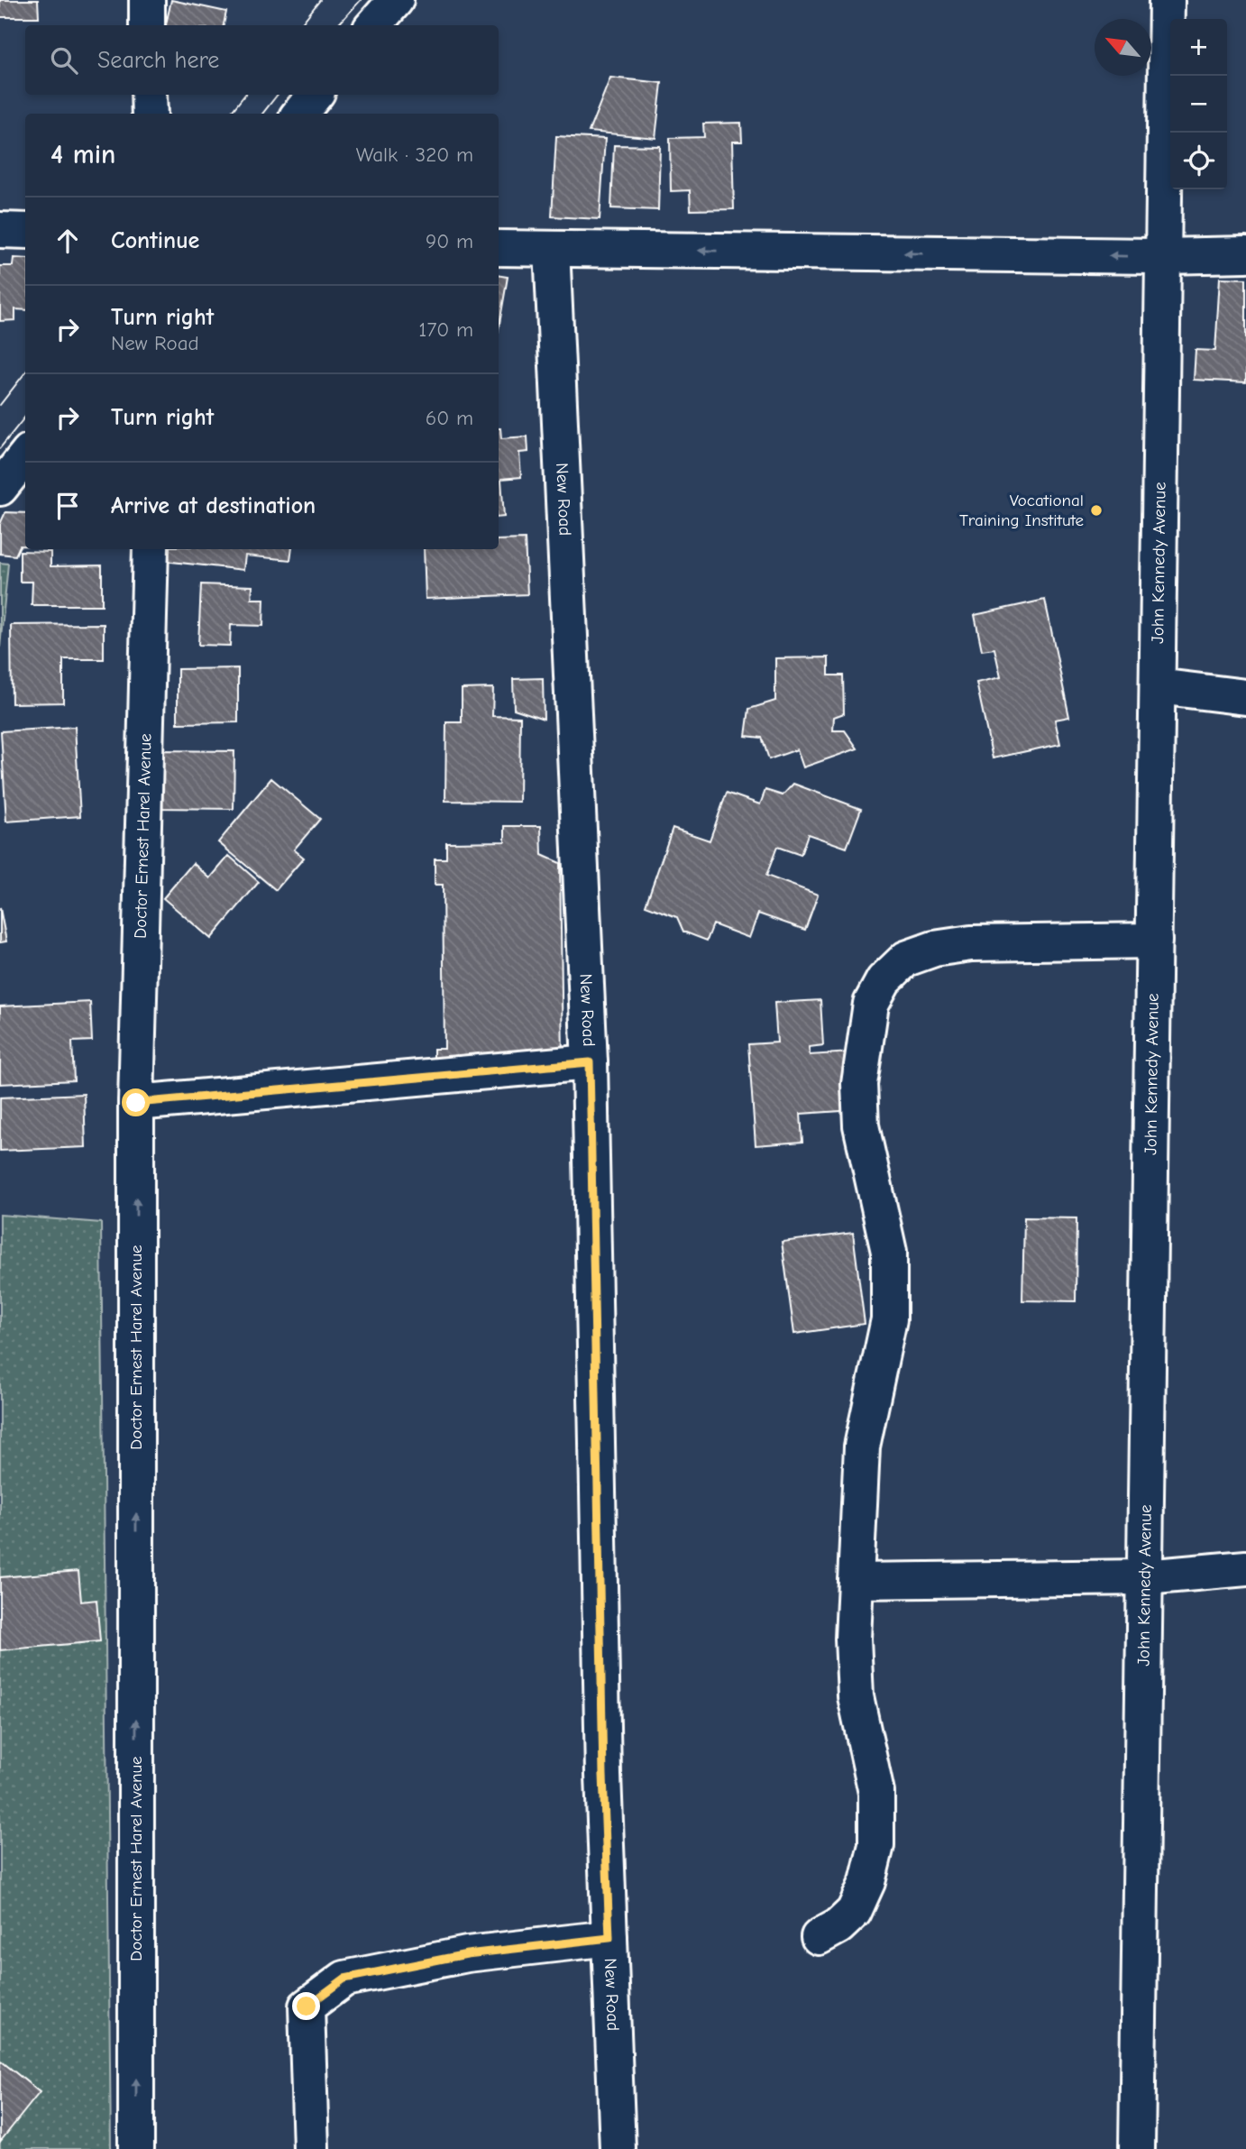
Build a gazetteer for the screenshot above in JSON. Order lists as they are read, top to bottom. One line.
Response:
{"streets":{"street":["New Road","John Kennedy Avenue","Doctor Ernest Harel Avenue"]},"one_way":["Doctor Ernest Harel Avenue"],"places":["Vocational Training Institute"],"north":"top left","page":{"map_buttons":["+","−"],"search":"Search here","heading":["4 min","Walk · 320 m"],"list":[["Continue","90 m"],["Turn right","New Road","170 m"],["Turn right","60 m"],"Arrive at destination"]}}
